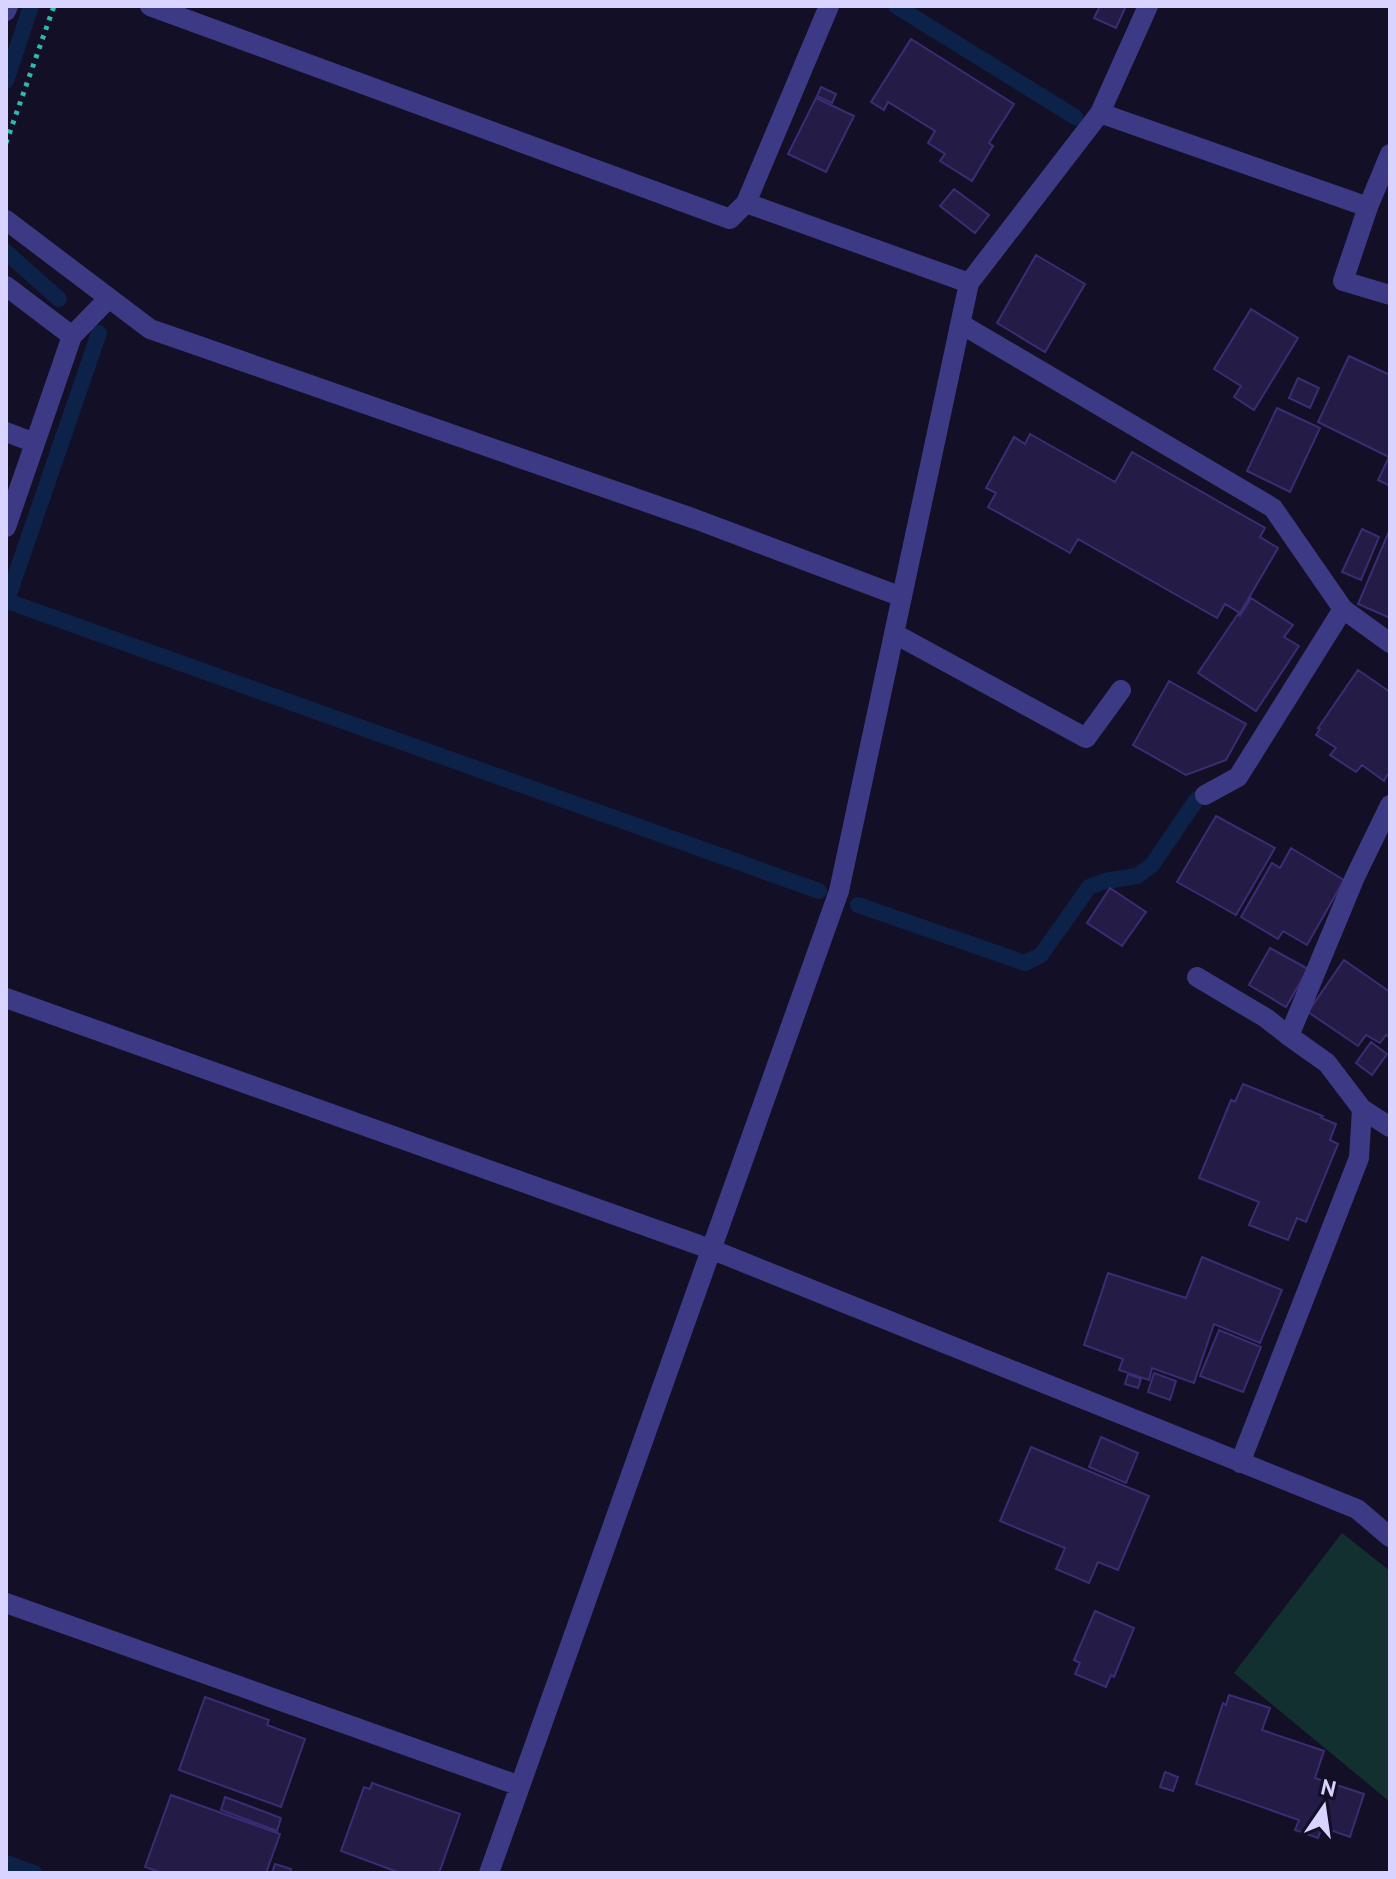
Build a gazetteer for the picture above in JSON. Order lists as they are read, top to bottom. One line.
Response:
{"north":"top"}
